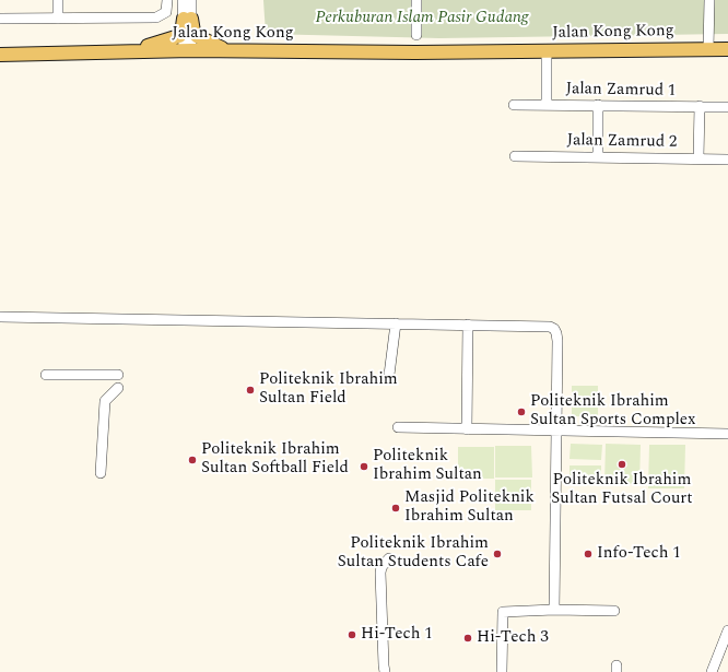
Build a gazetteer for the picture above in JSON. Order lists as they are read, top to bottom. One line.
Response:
{"streets":{"main road":["Jalan Kong Kong"],"street":["Jalan Zamrud 1","Jalan Zamrud 2"]},"parks":["Perkuburan Islam Pasir Gudang"],"places":["Politeknik Ibrahim Sultan Field","Politeknik Ibrahim Sultan Sports Complex","Politeknik Ibrahim Sultan Softball Field","Politeknik Ibrahim Sultan Futsal Court","Politeknik Ibrahim Sultan","Masjid Politeknik Ibrahim Sultan","Politeknik Ibrahim Sultan Students Cafe","Info-Tech 1","Hi-Tech 1","Hi-Tech 3"]}
